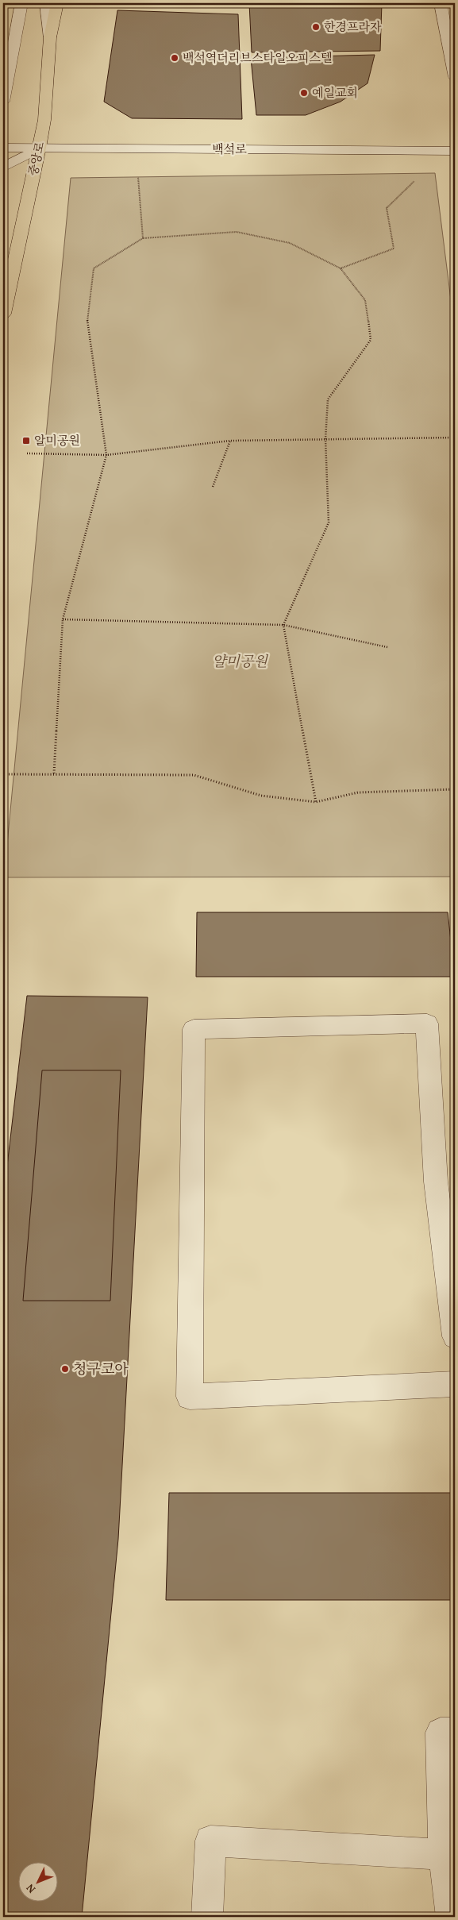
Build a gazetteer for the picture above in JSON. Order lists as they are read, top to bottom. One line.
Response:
{"streets":{"main road":["백석로","중앙로"]},"crossings":[["백석로","중앙로"]],"parks":["얄미공원"],"places":{"other":["한경프라자","백석역더리브스타일오피스텔","예일교회","청구코아"],"transit":["알미공원"]},"north":"bottom left"}
